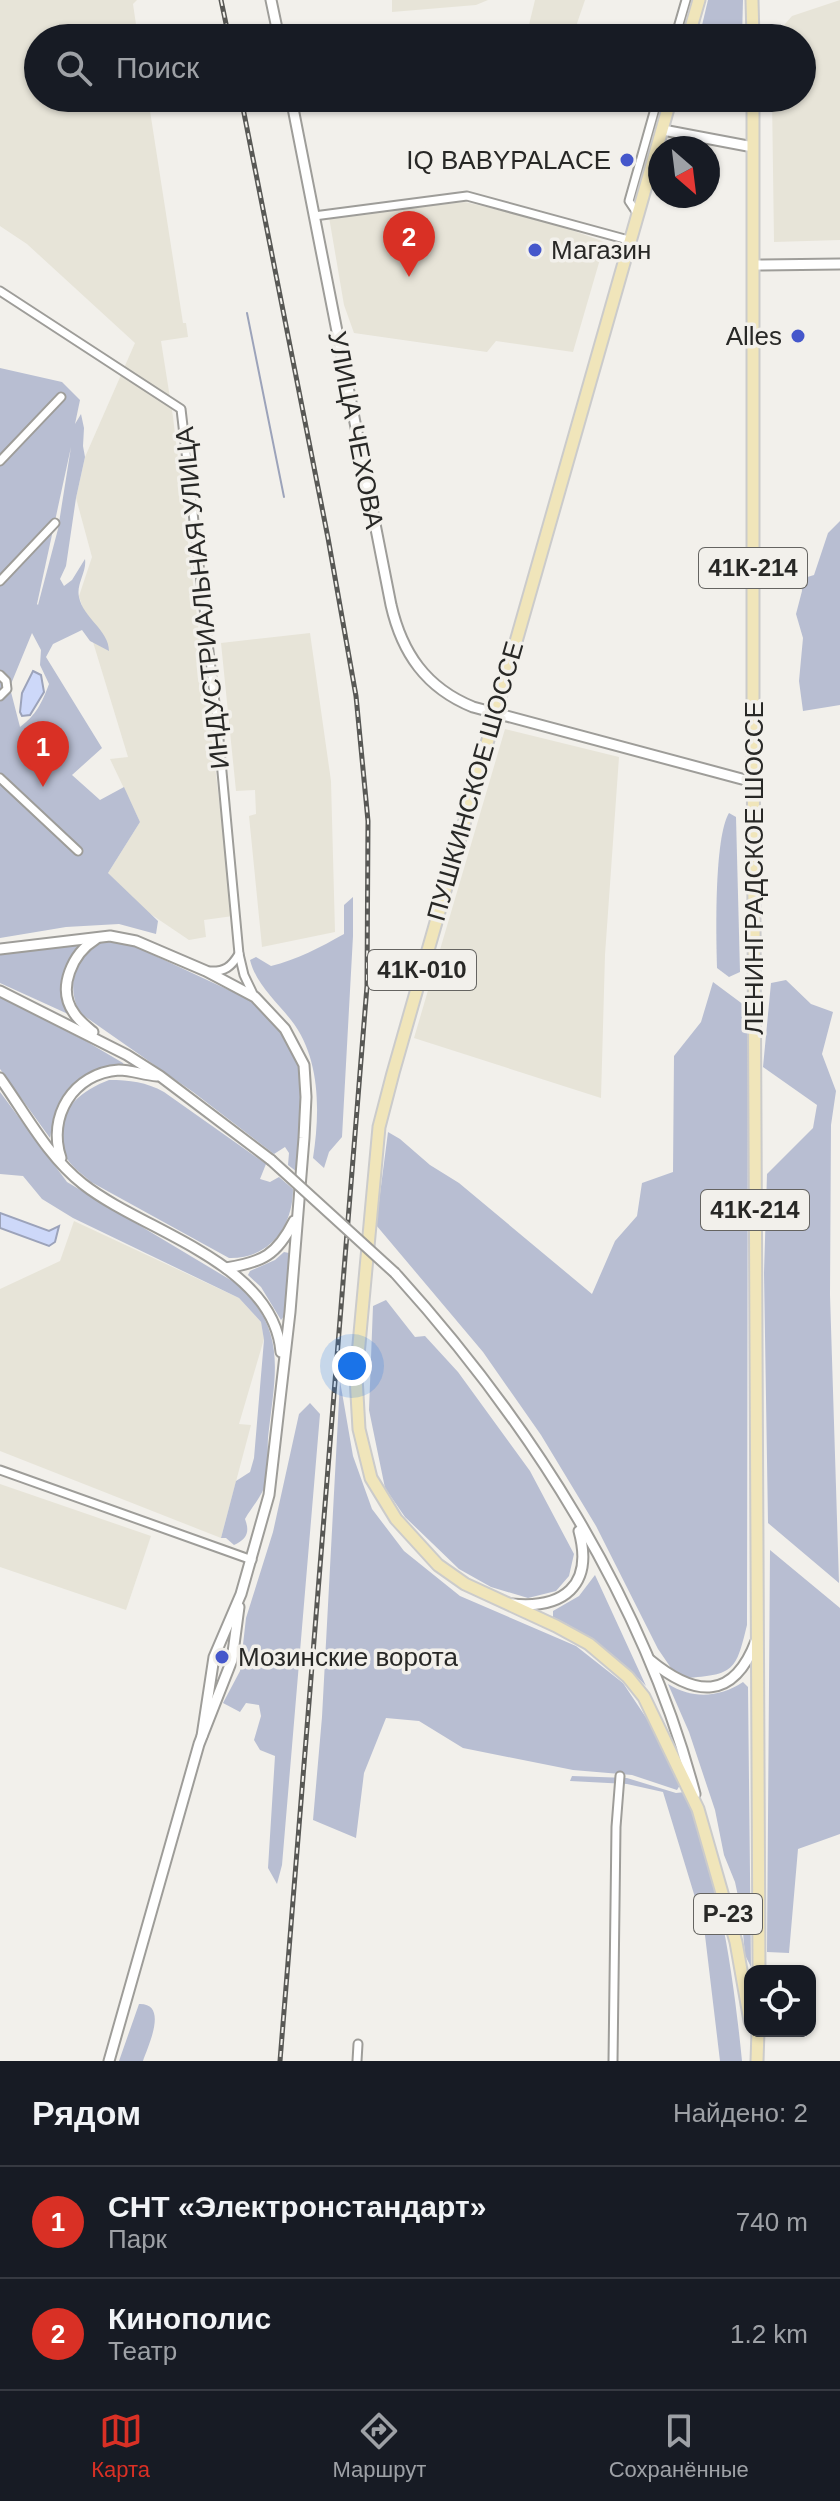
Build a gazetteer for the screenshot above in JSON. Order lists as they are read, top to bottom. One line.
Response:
{"streets":{"main road":["41К-214","ПУШКИНСКОЕ ШОССЕ","ЛЕНИНГРАДСКОЕ ШОССЕ","41К-010","Р-23"],"street":["УЛИЦА ЧЕХОВА","ИНДУСТРИАЛЬНАЯ УЛИЦА"]},"crossings":[["УЛИЦА ЧЕХОВА","ПУШКИНСКОЕ ШОССЕ"],["УЛИЦА ЧЕХОВА","ЛЕНИНГРАДСКОЕ ШОССЕ"],["41К-214","ЛЕНИНГРАДСКОЕ ШОССЕ"],["41К-214","Р-23"],["ПУШКИНСКОЕ ШОССЕ","Р-23"]],"places":["IQ BABYPALACE","Магазин","Alles","Мозинские ворота"],"north":"bottom right","page":{"search":"Поиск","pins":["2","1"],"heading":["Рядом","Найдено: 2"],"list":[{"mark":"1","name":"СНТ «Электронстандарт»","note":"Парк","value":"740 m"},{"mark":"2","name":"Кинополис","note":"Театр","value":"1.2 km"}],"nav":["Карта","Маршрут","Сохранённые"]}}
